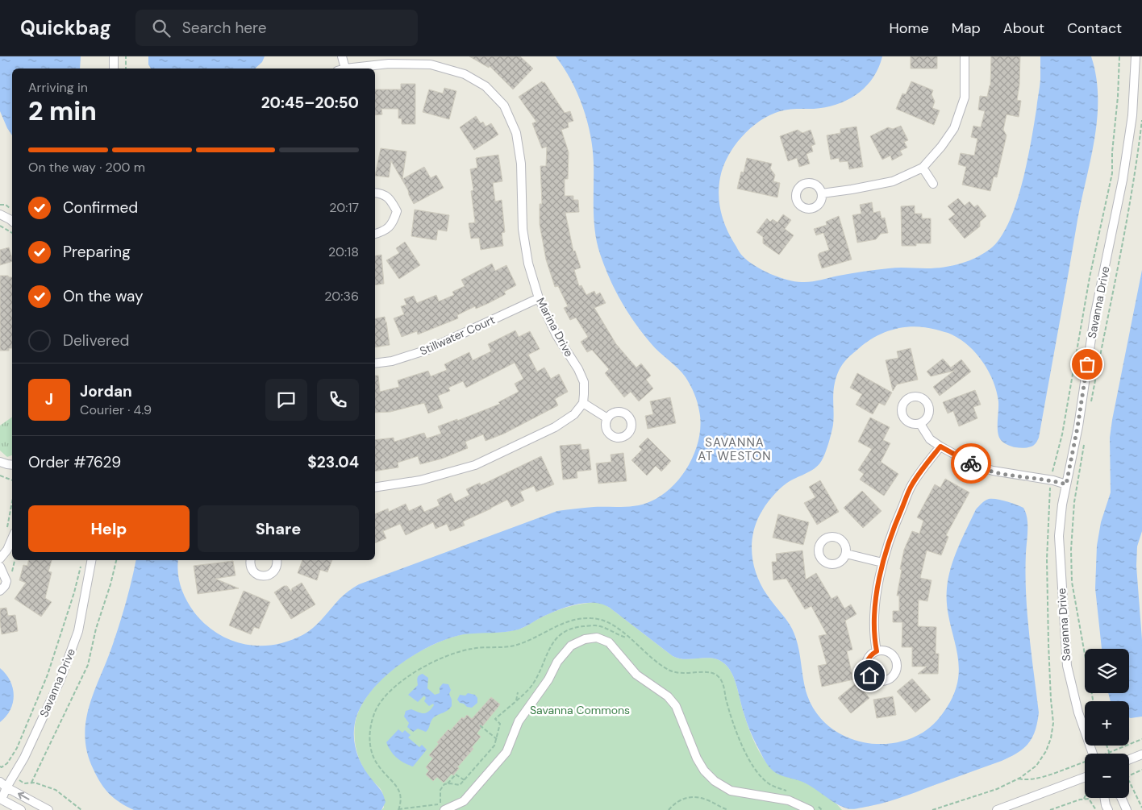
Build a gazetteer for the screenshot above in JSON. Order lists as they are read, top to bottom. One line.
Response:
{"streets":{"street":["Savanna Drive","Marina Drive","Stillwater Court"]},"crossings":[["Marina Drive","Stillwater Court"]],"districts":["SAVANNA AT WESTON"],"parks":["Savanna Commons"],"page":{"header":"Quickbag","search":"Search here","nav":["Home","Map","About","Contact"],"heading":["2 min","Arriving in","20:45–20:50"],"panel":["Jordan","Courier · 4.9","Order #7629","$23.04"],"bar":"On the way · 200 m","list":[["Confirmed","20:17"],["Preparing","20:18"],["On the way","20:36"],"Delivered"],"round":"J","buttons":["Help","Share"],"map_buttons":["+","−"]}}
